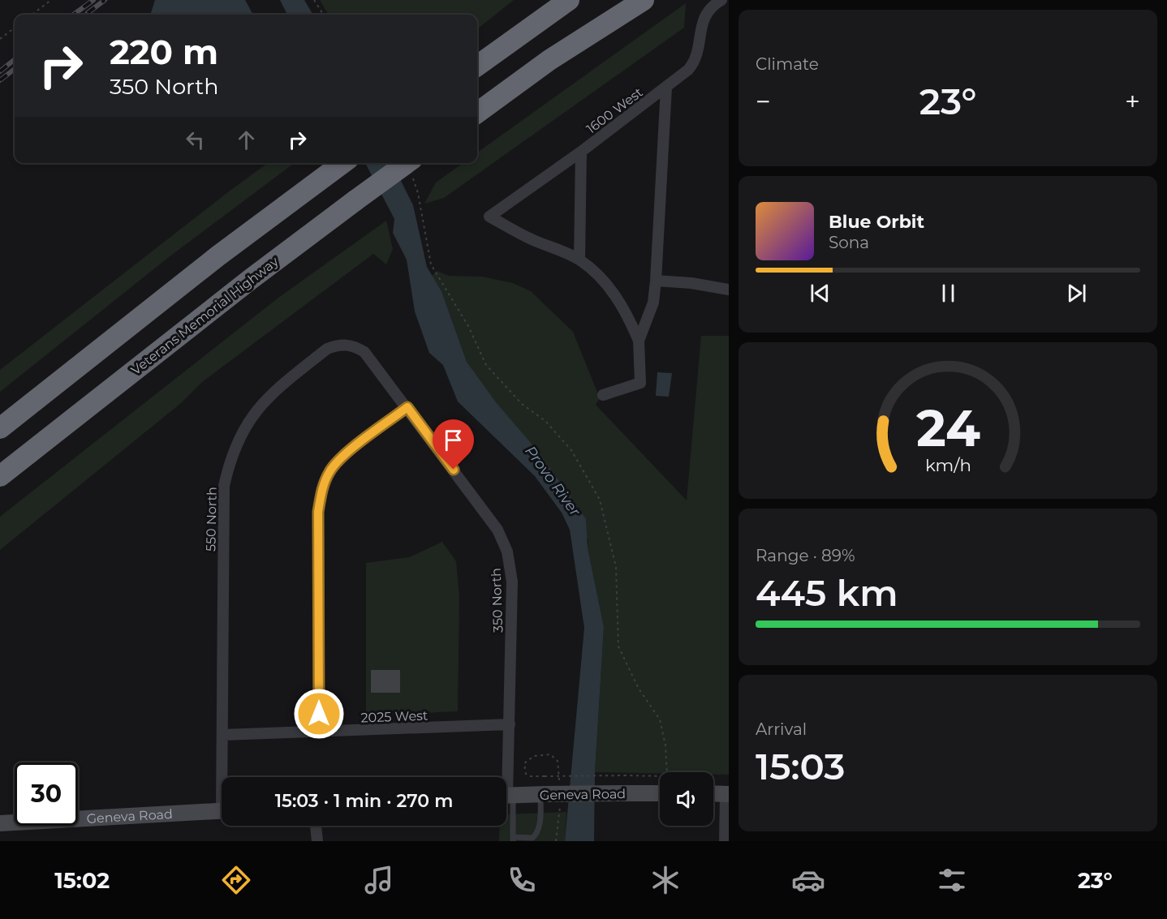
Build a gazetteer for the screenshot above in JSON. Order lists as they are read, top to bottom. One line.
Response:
{"streets":{"highway":["Veterans Memorial Highway"],"main road":["Geneva Road"],"street":["1600 West","550 North","350 North","2025 West"]},"crossings":[["550 North","350 North"],["550 North","2025 West"],["350 North","2025 West"]],"water":["Provo River"],"page":{"tile":["Climate",["Range · 89%","445 km"],["Arrival","15:03"]],"turn":["220 m","350 North"],"heat":["−","23°","+"],"song":["Blue Orbit","Sona"],"limit":"30","trip":"15:03 · 1 min · 270 m","tabs":["15:02","23°"],"gauge":["24","km/h"]}}
